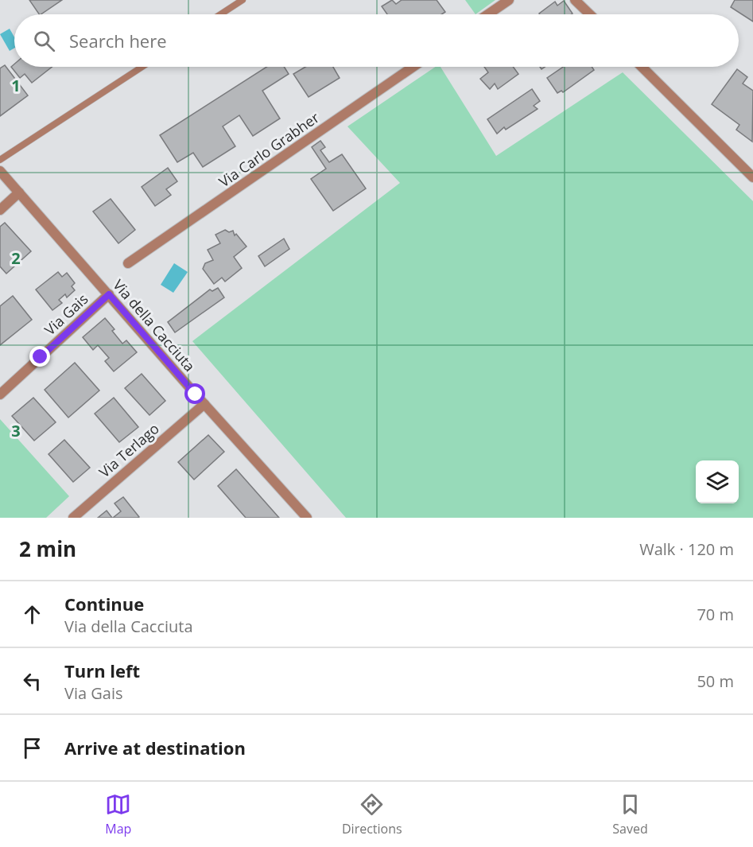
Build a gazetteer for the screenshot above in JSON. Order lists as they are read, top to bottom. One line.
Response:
{"streets":{"street":["Via Carlo Grabher","Via Gais","Via della Cacciuta","Via Terlago"]},"crossings":[["Via Gais","Via della Cacciuta"],["Via della Cacciuta","Via Terlago"]],"page":{"search":"Search here","heading":["2 min","Walk · 120 m"],"list":[["Continue","Via della Cacciuta","70 m"],["Turn left","Via Gais","50 m"],"Arrive at destination"],"nav":["Map","Directions","Saved"]},"grid":{"rows":["1","2","3"]}}
